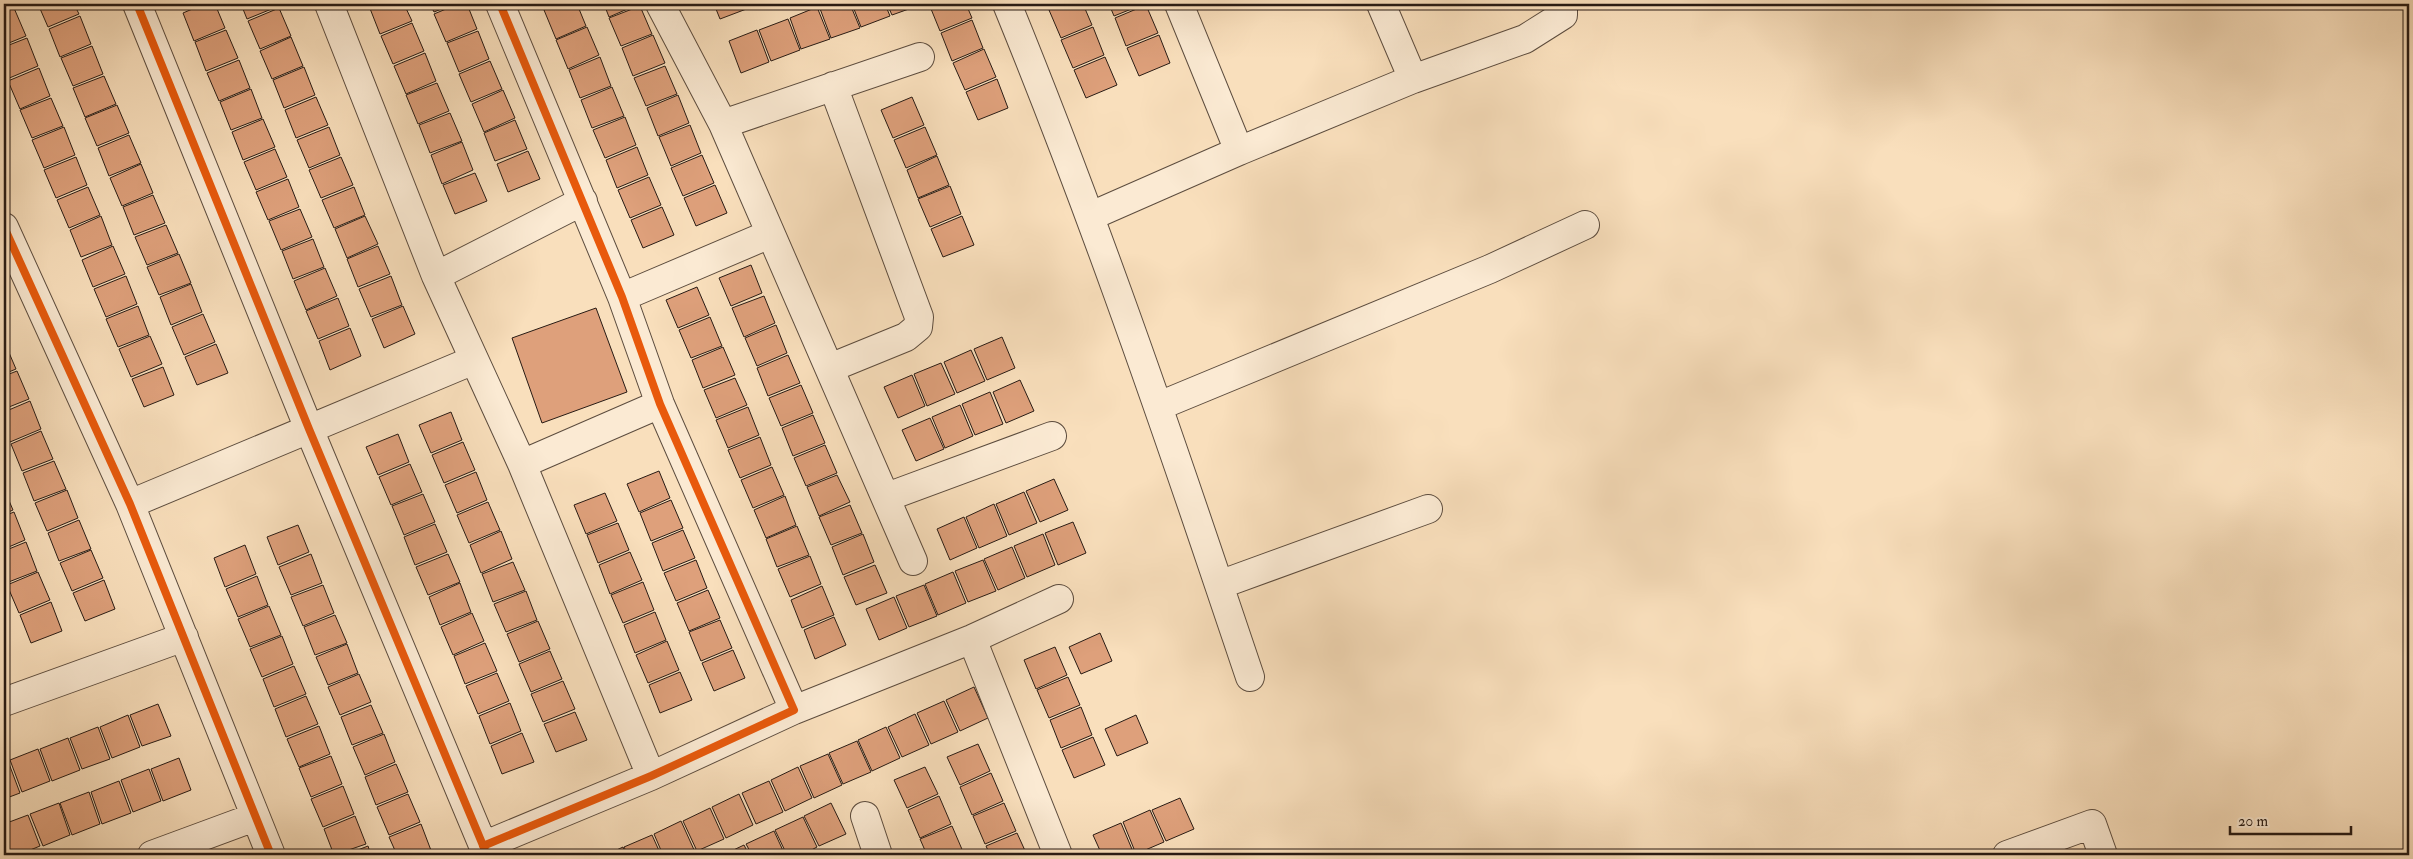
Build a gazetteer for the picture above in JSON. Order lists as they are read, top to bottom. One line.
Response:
{"scale_bar":"20 m"}
